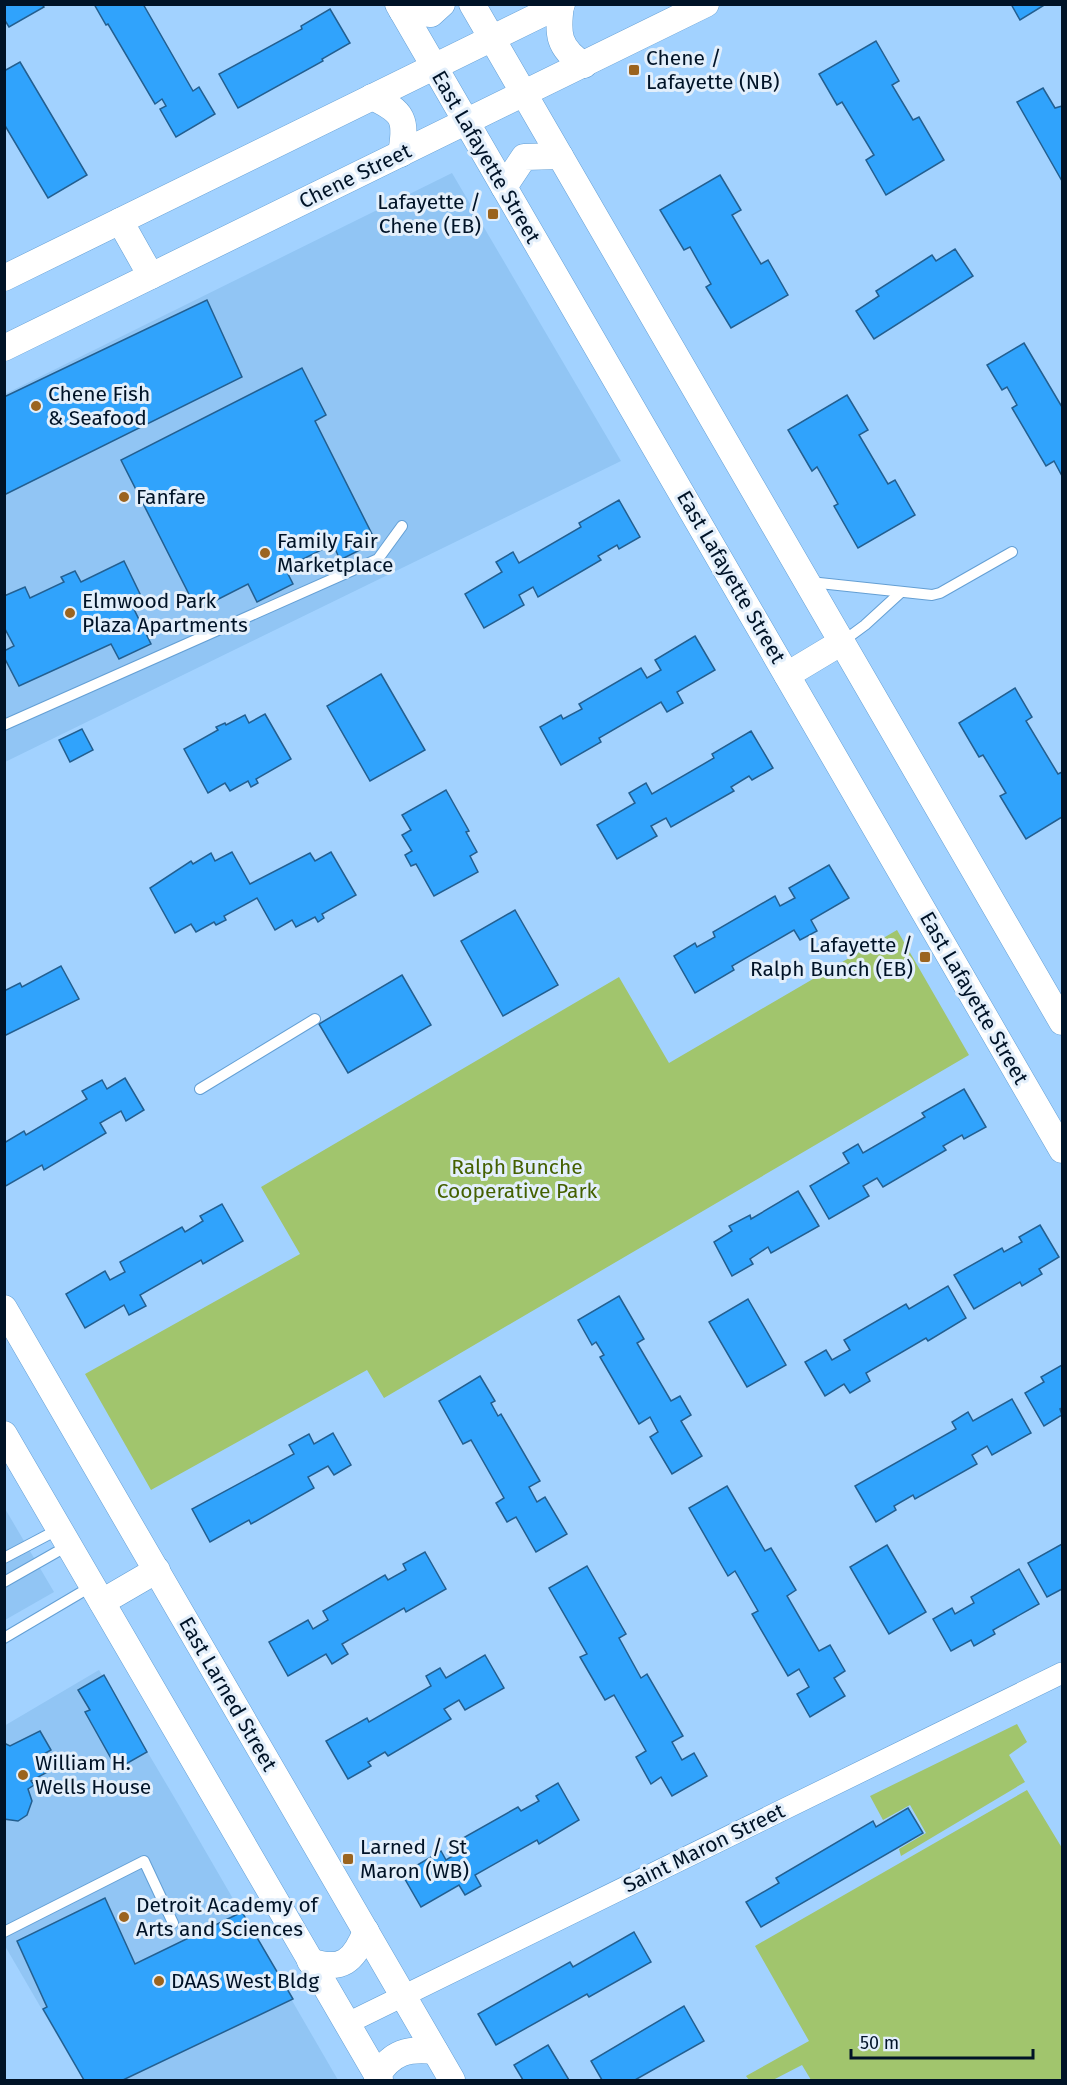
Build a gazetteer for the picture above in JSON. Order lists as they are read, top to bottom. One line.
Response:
{"streets":{"street":["East Lafayette Street","Chene Street","East Larned Street","Saint Maron Street"]},"crossings":[["East Lafayette Street","Chene Street"],["East Larned Street","Saint Maron Street"]],"parks":["Ralph Bunche Cooperative Park"],"places":{"transit":["Chene / Lafayette (NB)","Lafayette / Chene (EB)","Lafayette / Ralph Bunch (EB)","Larned / St Maron (WB)"],"other":["Chene Fish & Seafood","Fanfare","Family Fair Marketplace","Elmwood Park Plaza Apartments","William H. Wells House","Detroit Academy of Arts and Sciences","DAAS West Bldg"]},"scale_bar":"50 m"}
